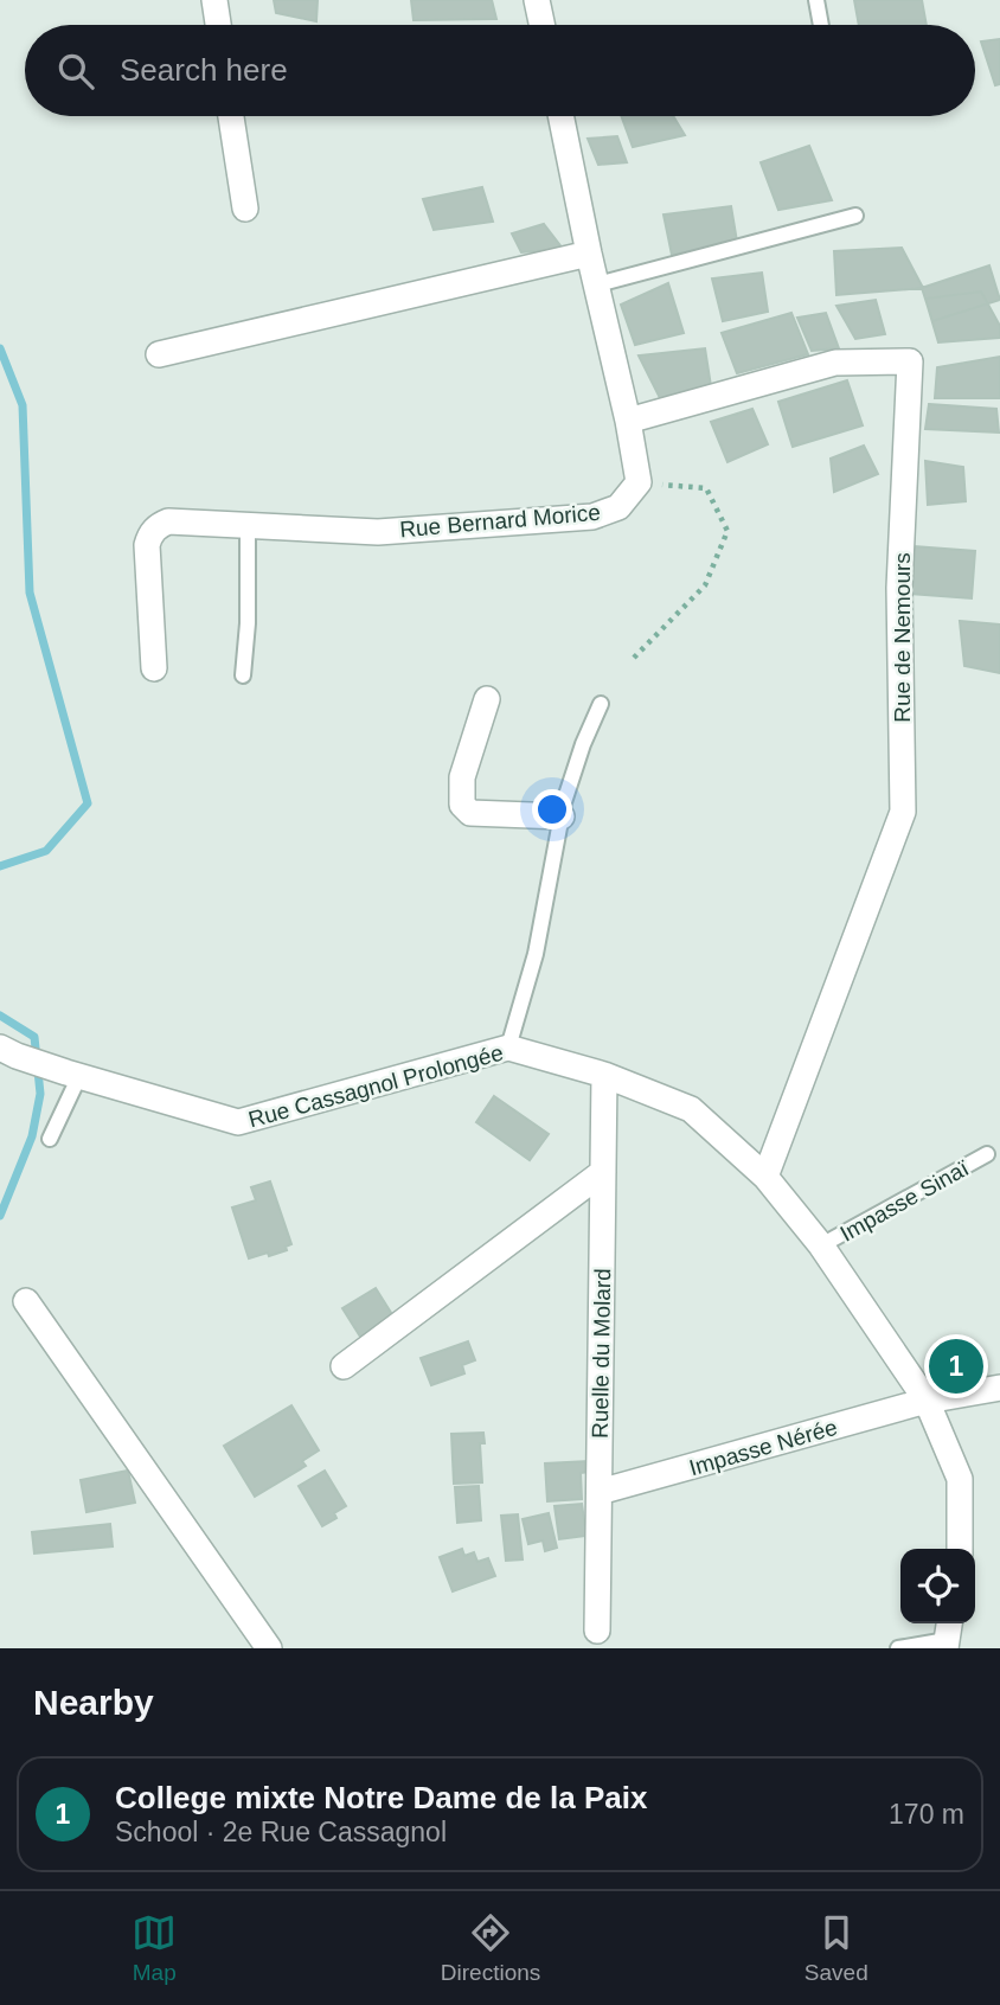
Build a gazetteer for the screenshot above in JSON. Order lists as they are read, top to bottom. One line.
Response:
{"streets":{"street":["Rue Bernard Morice","Rue de Nemours","Rue Cassagnol Prolongée","Ruelle du Molard","Impasse Nérée"],"lane":["Impasse Sinaï"]},"crossings":[["Rue de Nemours","Rue Cassagnol Prolongée"],["Rue Cassagnol Prolongée","Impasse Sinaï"],["Rue Cassagnol Prolongée","Ruelle du Molard"],["Rue Cassagnol Prolongée","Impasse Nérée"],["Ruelle du Molard","Impasse Nérée"]],"page":{"search":"Search here","pins":"1","heading":"Nearby","list":[{"mark":"1","name":"College mixte Notre Dame de la Paix","note":"School · 2e Rue Cassagnol","value":"170 m"}],"nav":["Map","Directions","Saved"]}}
